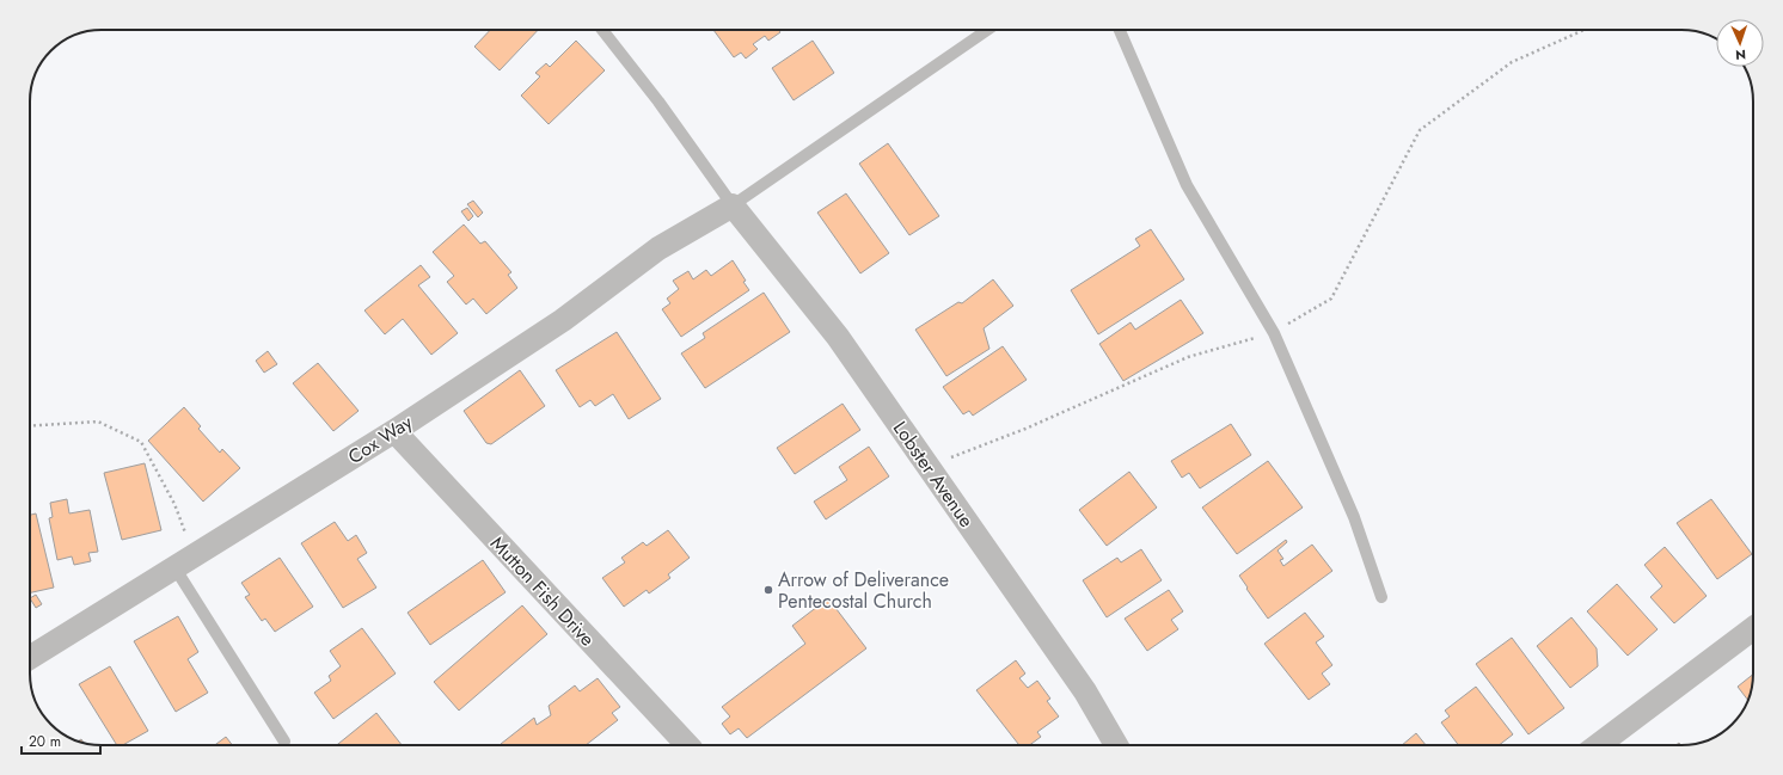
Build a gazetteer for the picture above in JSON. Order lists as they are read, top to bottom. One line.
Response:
{"streets":{"street":["Cox Way","Lobster Avenue","Mutton Fish Drive"]},"crossings":[["Cox Way","Lobster Avenue"],["Cox Way","Mutton Fish Drive"]],"places":["Arrow of Deliverance Pentecostal Church"],"scale_bar":"20 m","north":"bottom"}
